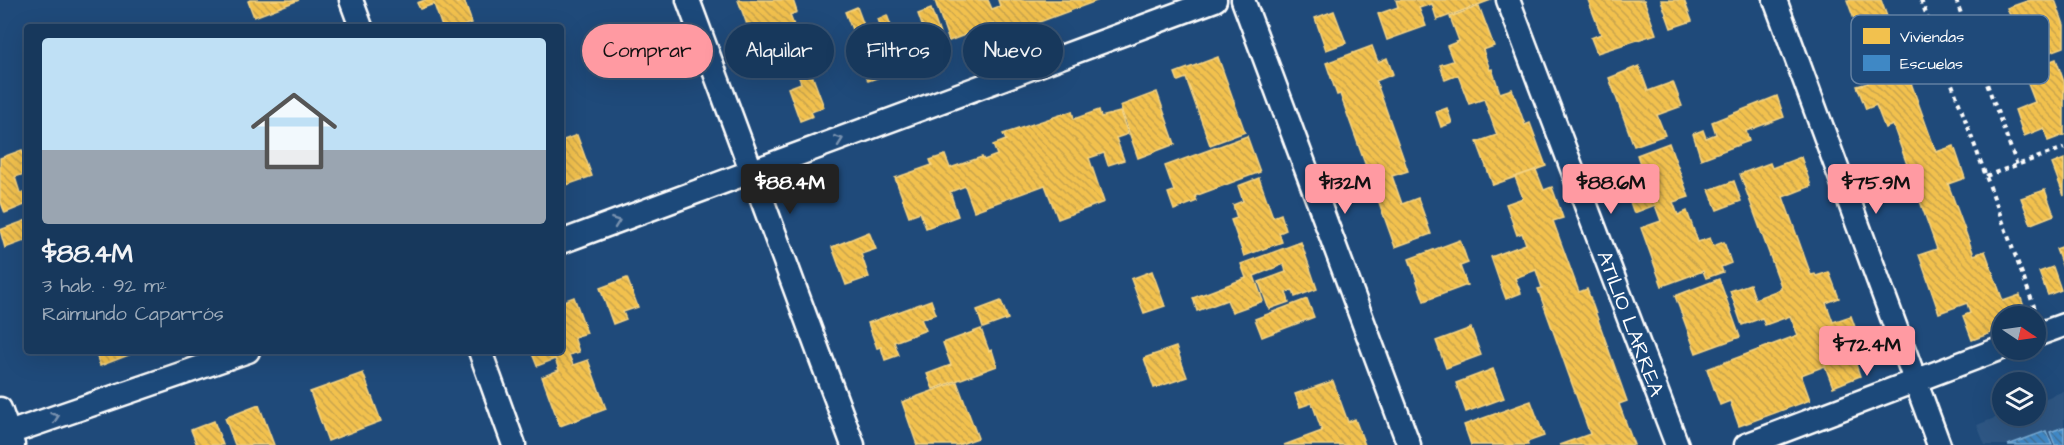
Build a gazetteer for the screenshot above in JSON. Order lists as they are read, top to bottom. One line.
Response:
{"streets":{"street":["ATILIO LARREA"]},"legend":["Viviendas","Escuelas"],"north":"right","page":{"chip":["Comprar","Alquilar","Filtros","Nuevo"],"list":[{"name":"$88.4M","note":"3 hab. · 92 m² · Raimundo Caparrós"}],"price":["$88.4M","$132M","$88.6M","$75.9M","$72.4M"]}}
